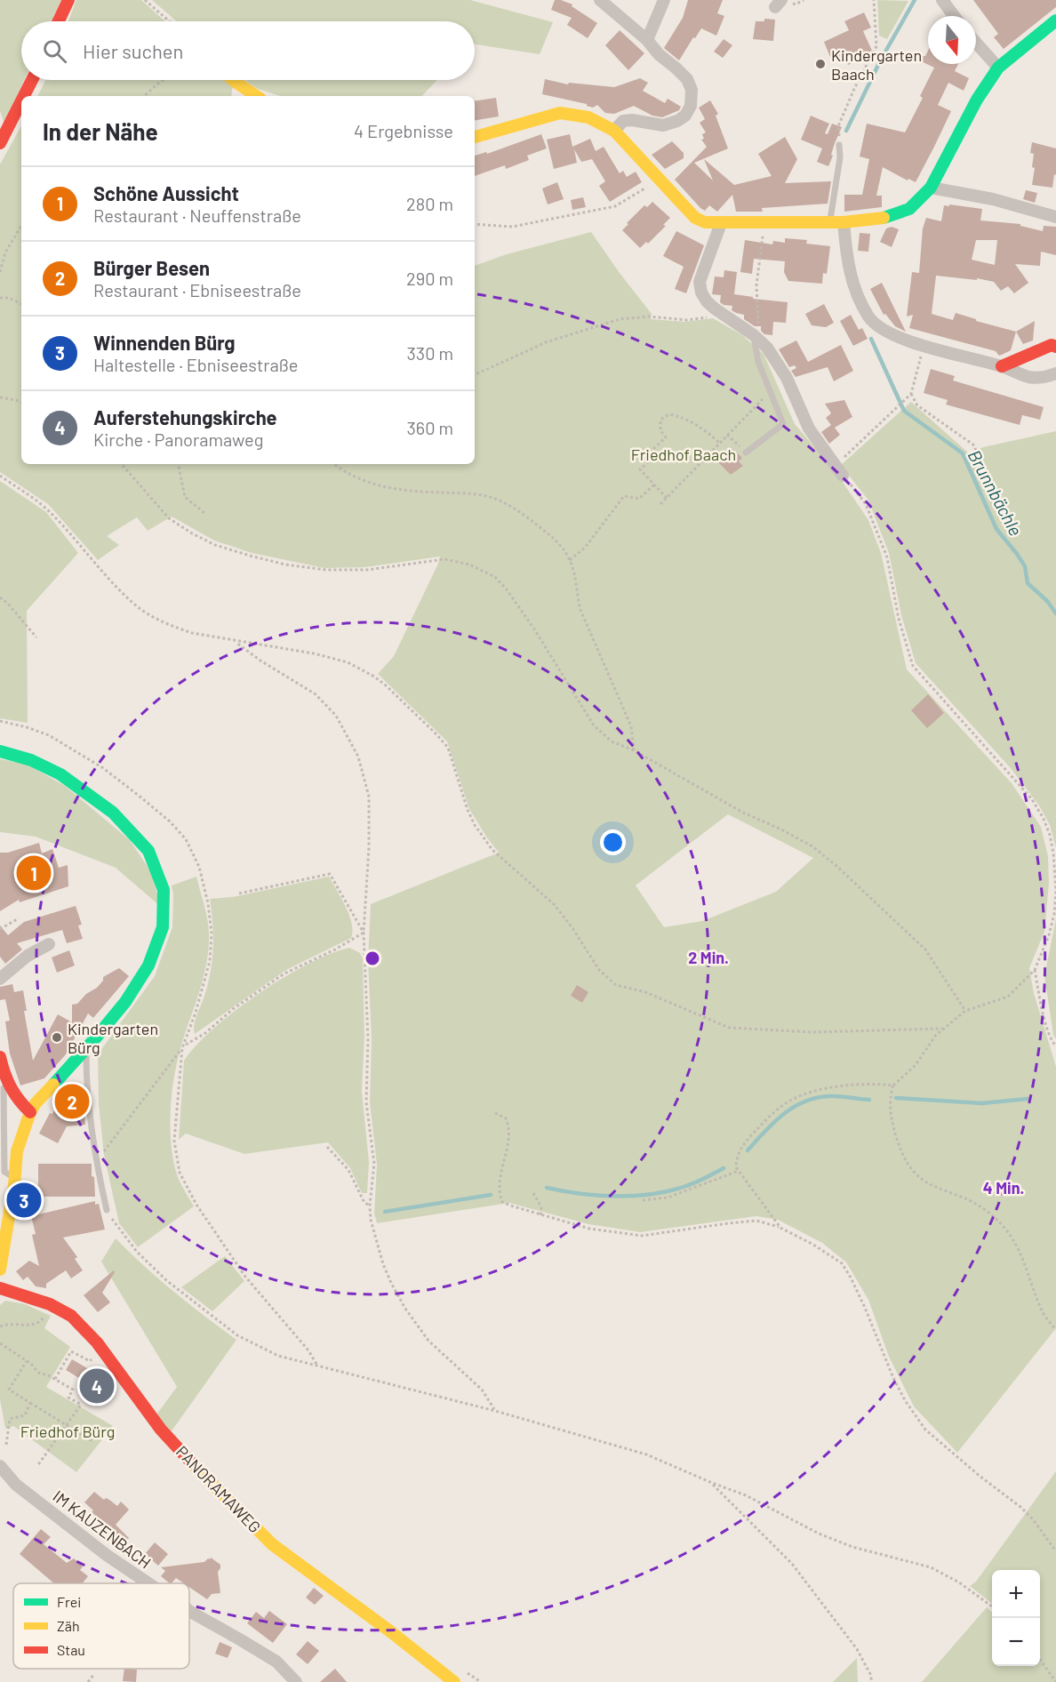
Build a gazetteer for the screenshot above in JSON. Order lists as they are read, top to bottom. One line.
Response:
{"streets":{"street":["PANORAMAWEG","IM KAUZENBACH"]},"water":["Brunnbächle"],"parks":["Friedhof Baach","Friedhof Bürg"],"places":["Kindergarten Baach","Kindergarten Bürg"],"legend":["Frei","Zäh","Stau"],"north":"bottom","page":{"search":"Hier suchen","heading":["In der Nähe","4 Ergebnisse"],"list":[{"mark":"1","name":"Schöne Aussicht","note":"Restaurant · Neuffenstraße","value":"280 m"},{"mark":"2","name":"Bürger Besen","note":"Restaurant · Ebniseestraße","value":"290 m"},{"mark":"3","name":"Winnenden Bürg","note":"Haltestelle · Ebniseestraße","value":"330 m"},{"mark":"4","name":"Auferstehungskirche","note":"Kirche · Panoramaweg","value":"360 m"}],"pins":["1","2","3","4"],"map_buttons":["+","−"]},"rings":["2 Min.","4 Min."]}
